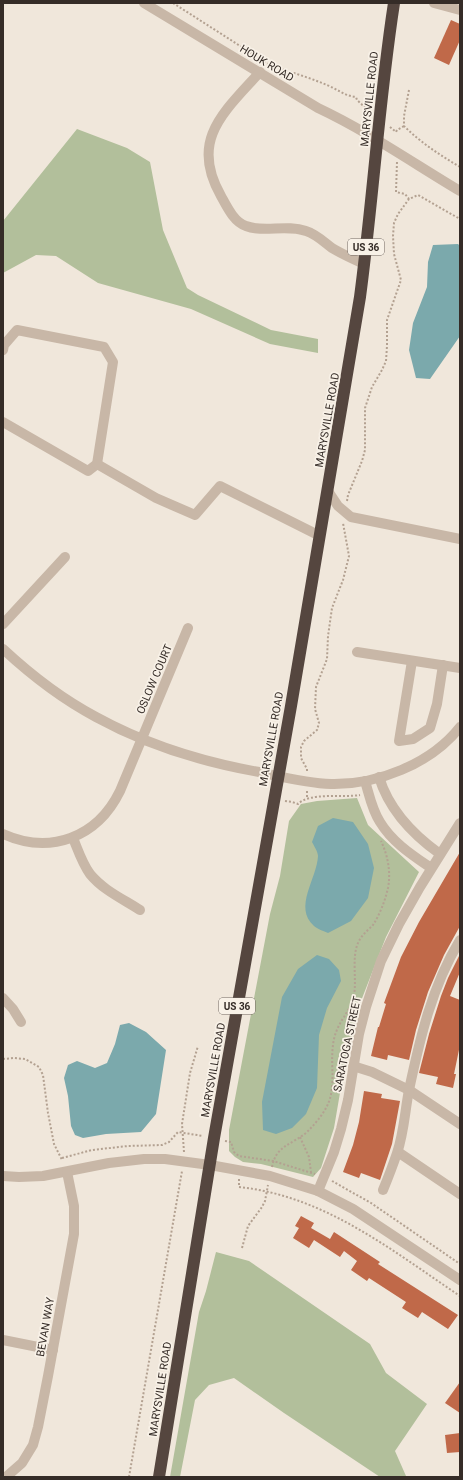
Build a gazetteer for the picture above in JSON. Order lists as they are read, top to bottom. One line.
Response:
{"streets":{"highway":["MARYSVILLE ROAD","US 36"],"street":["HOUK ROAD","OSLOW COURT","SARATOGA STREET","BEVAN WAY"]},"crossings":[["HOUK ROAD","MARYSVILLE ROAD"]]}
